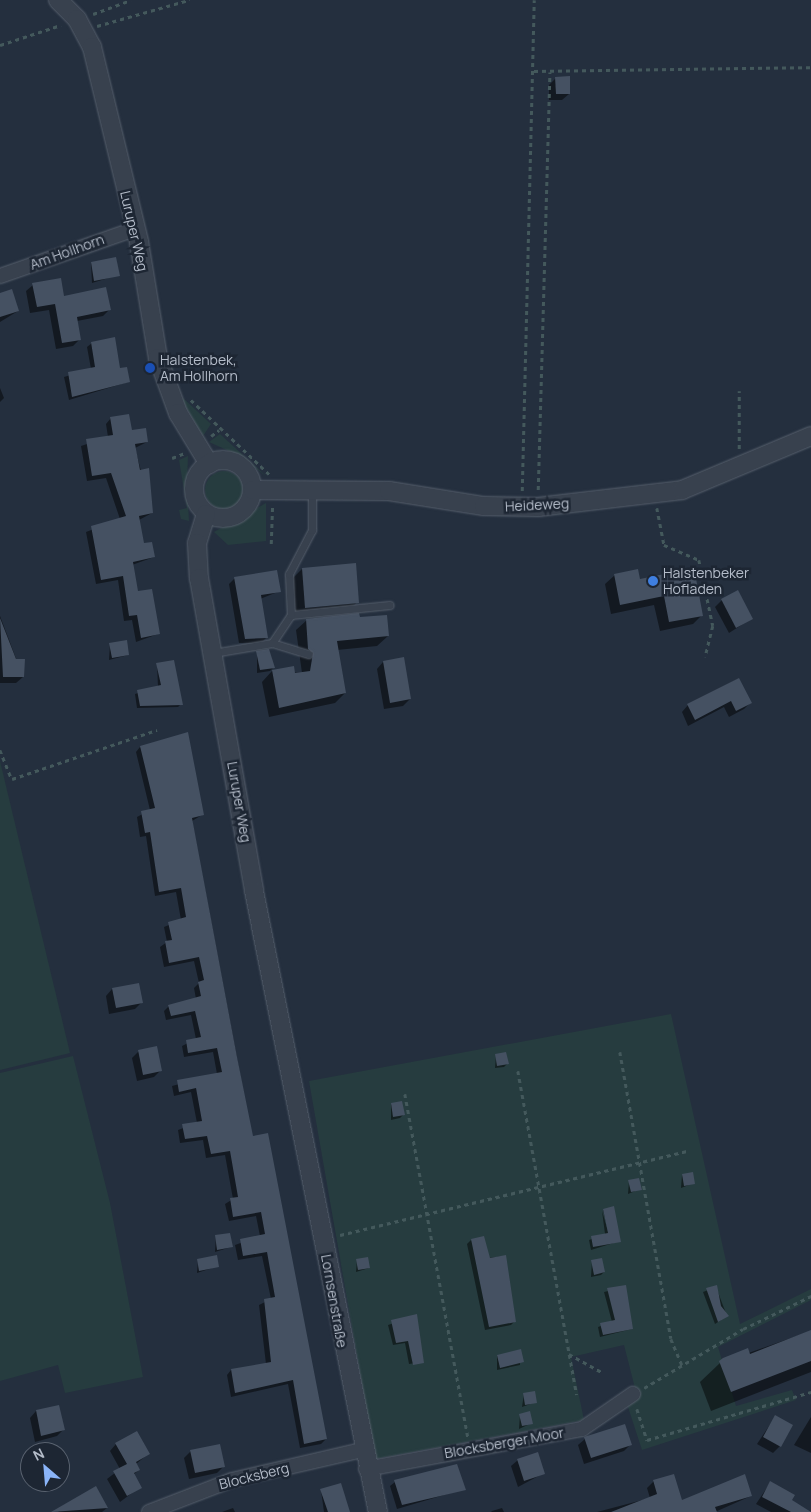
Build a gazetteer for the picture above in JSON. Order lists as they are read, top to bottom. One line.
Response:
{"streets":{"street":["Luruper Weg","Am Hollhorn","Heideweg","Lornsenstraße","Blocksberger Moor","Blocksberg"]},"crossings":[["Luruper Weg","Am Hollhorn"],["Luruper Weg","Heideweg"],["Luruper Weg","Lornsenstraße"],["Lornsenstraße","Blocksberger Moor"],["Lornsenstraße","Blocksberg"]],"places":["Halstenbek, Am Hollhorn","Halstenbeker Hofladen"],"north":"top left"}
